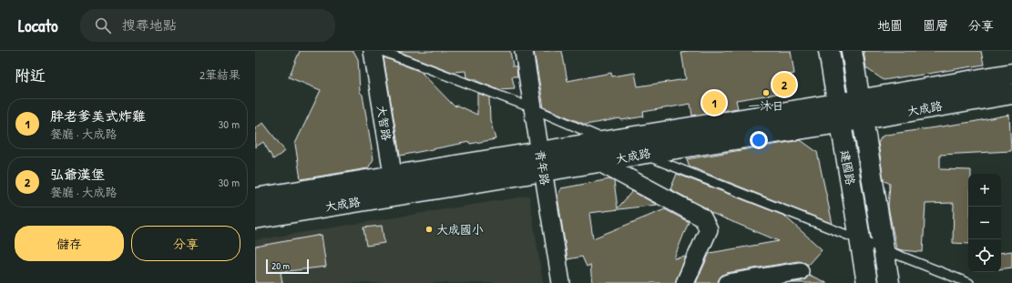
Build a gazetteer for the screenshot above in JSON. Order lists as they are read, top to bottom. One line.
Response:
{"streets":{"main road":["大成路","建國路"],"street":["大智路","青年路"]},"crossings":[["大成路","大智路"],["大成路","青年路"],["大成路","建國路"]],"places":["一沐日","大成國小"],"scale_bar":"20 m","page":{"header":"Locato","search":"搜尋地點","nav":["地圖","圖層","分享"],"heading":["附近","2筆結果"],"pins":["2","1"],"list":[{"mark":"1","name":"胖老爹美式炸雞","note":"餐廳 · 大成路","value":"30 m"},{"mark":"2","name":"弘爺漢堡","note":"餐廳 · 大成路","value":"30 m"}],"map_buttons":["+","−"],"buttons":["儲存","分享"],"scale":"20 m"}}
